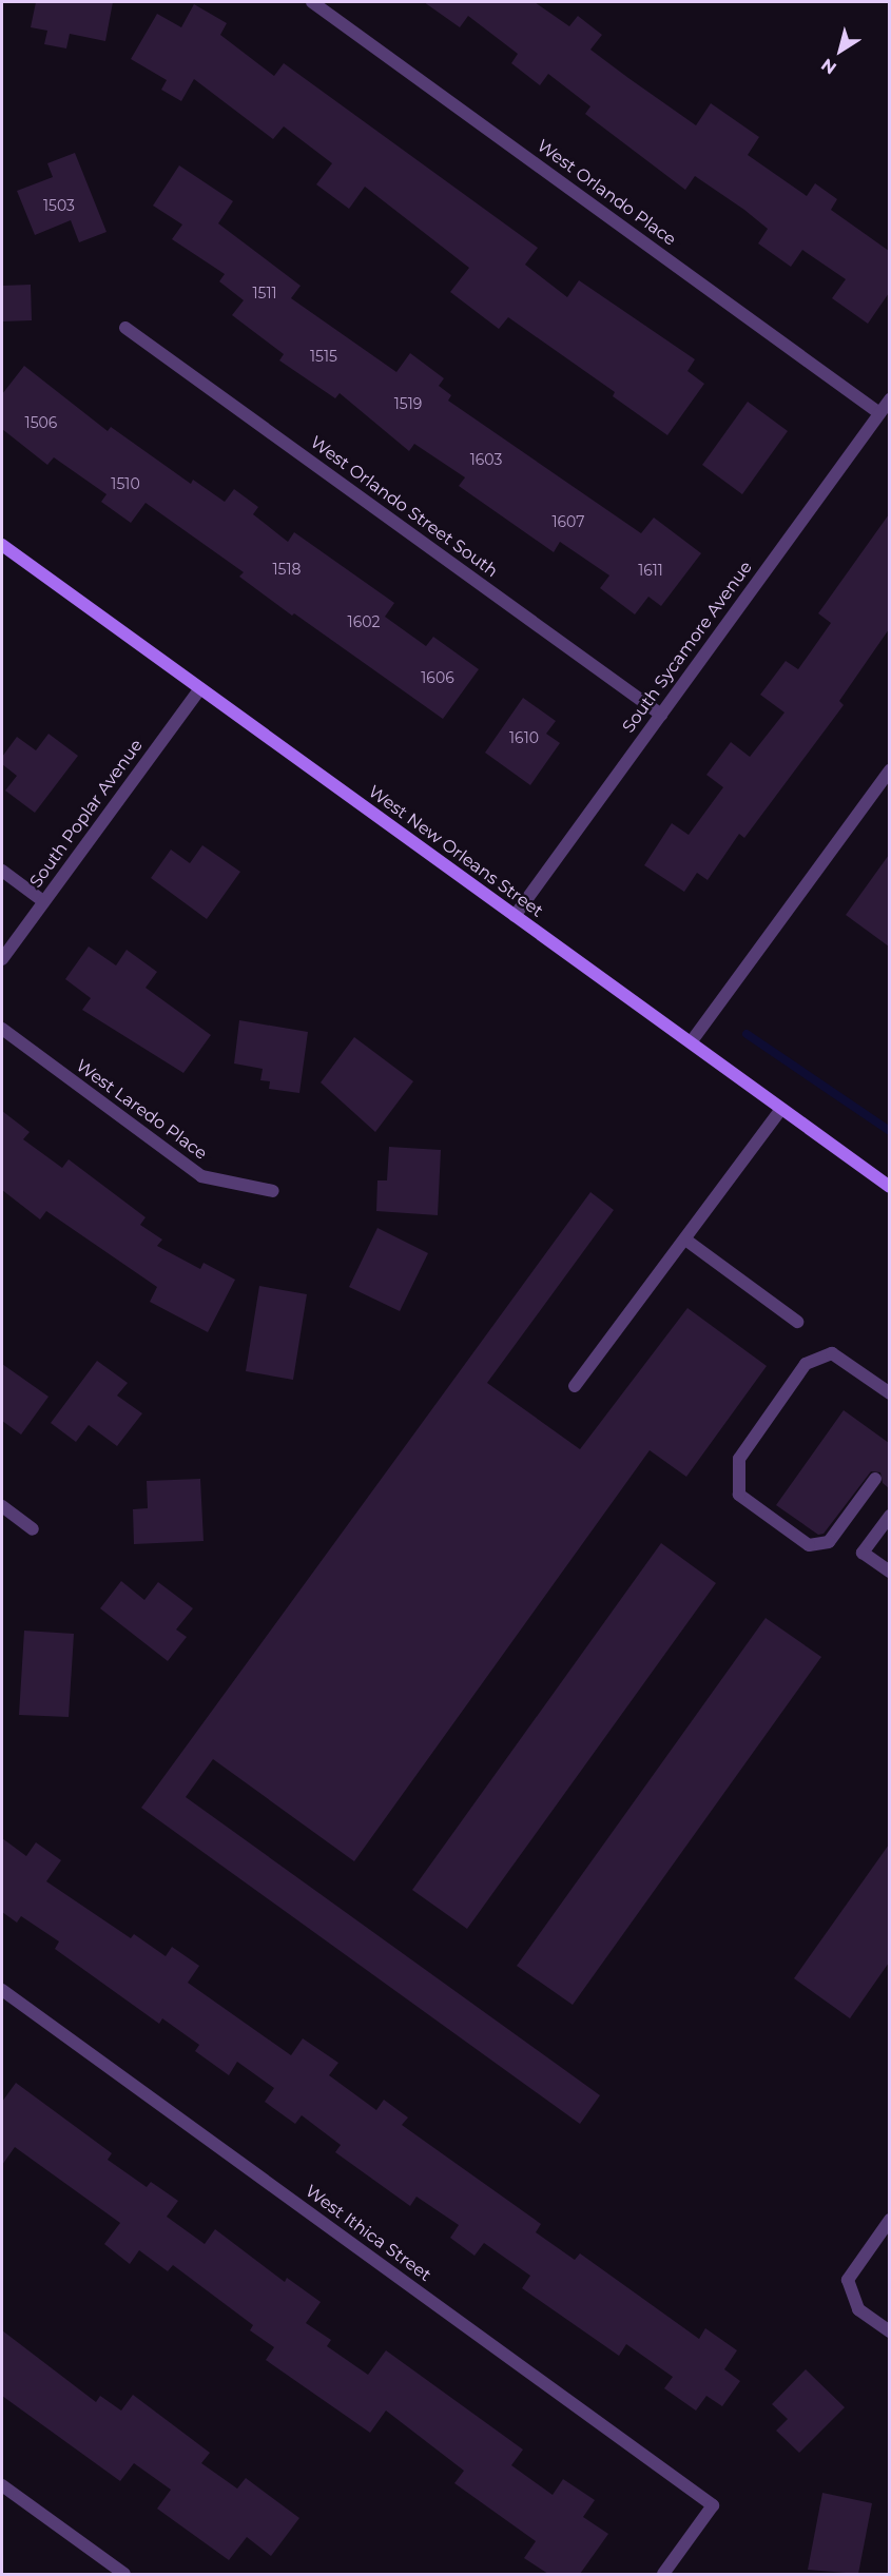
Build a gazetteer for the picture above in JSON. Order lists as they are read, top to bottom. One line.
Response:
{"streets":{"main road":["West New Orleans Street"],"street":["West Orlando Place","West Orlando Street South","South Sycamore Avenue","South Poplar Avenue","West Laredo Place","West Ithica Street"]},"crossings":[["West Orlando Place","South Sycamore Avenue"],["West Orlando Street South","South Sycamore Avenue"],["South Sycamore Avenue","West New Orleans Street"],["South Poplar Avenue","West New Orleans Street"]],"house_numbers":["1503","1511","1515","1519","1506","1603","1510","1607","1518","1611","1602","1606","1610"],"north":"bottom left"}
